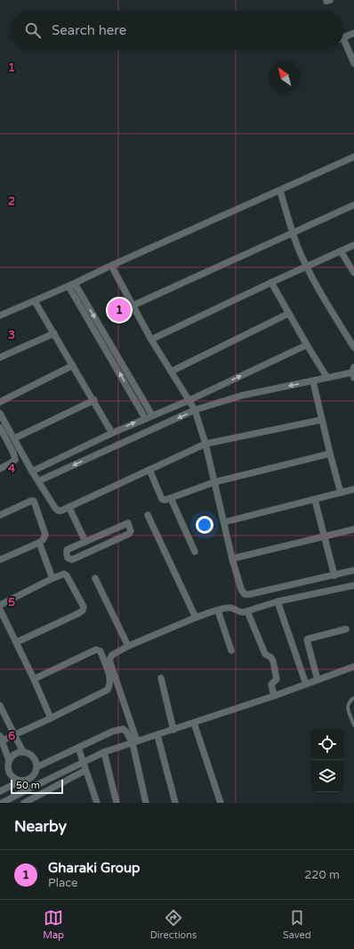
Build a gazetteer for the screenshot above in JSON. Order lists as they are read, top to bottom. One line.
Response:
{"scale_bar":"50 m","north":"top left","page":{"search":"Search here","pins":"1","scale":"50 m","heading":"Nearby","list":[{"mark":"1","name":"Gharaki Group","note":"Place","value":"220 m"}],"nav":["Map","Directions","Saved"]},"grid":{"rows":["1","2","3","4","5","6"]}}
